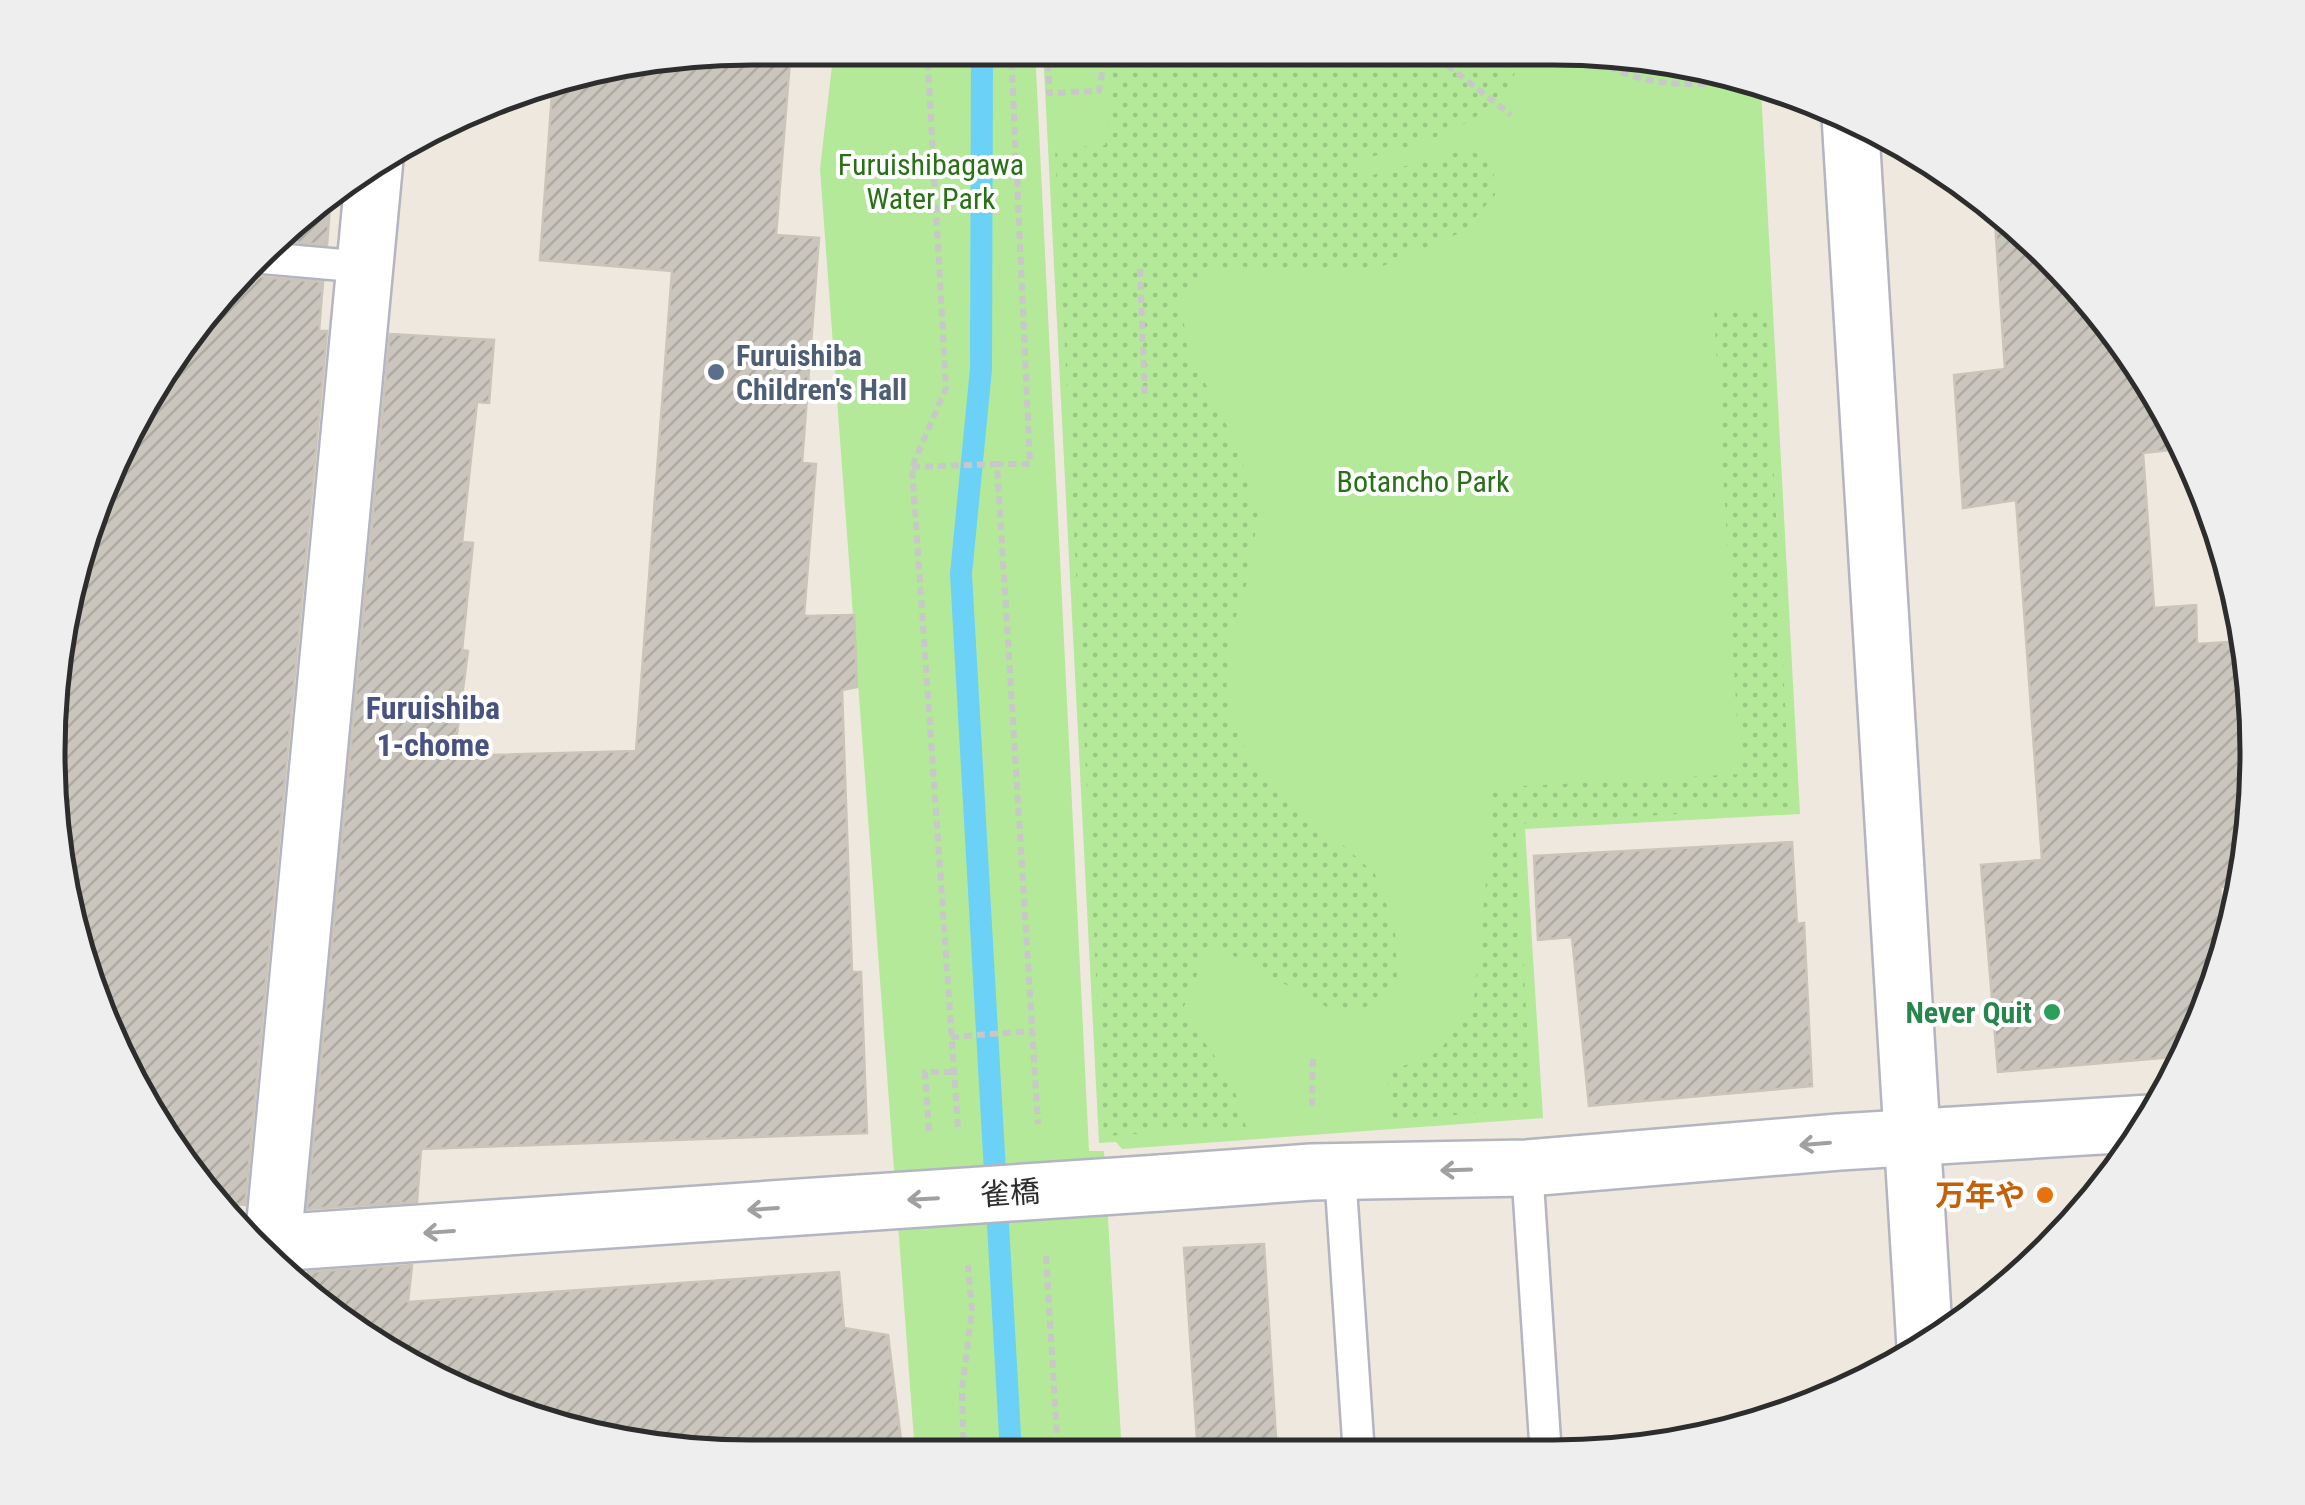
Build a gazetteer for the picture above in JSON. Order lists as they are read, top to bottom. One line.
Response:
{"streets":{"street":["雀橋"]},"one_way":["雀橋"],"districts":["Furuishiba 1-chome"],"parks":["Furuishibagawa Water Park","Botancho Park"],"places":["Furuishiba Children's Hall","Never Quit","万年や"]}
